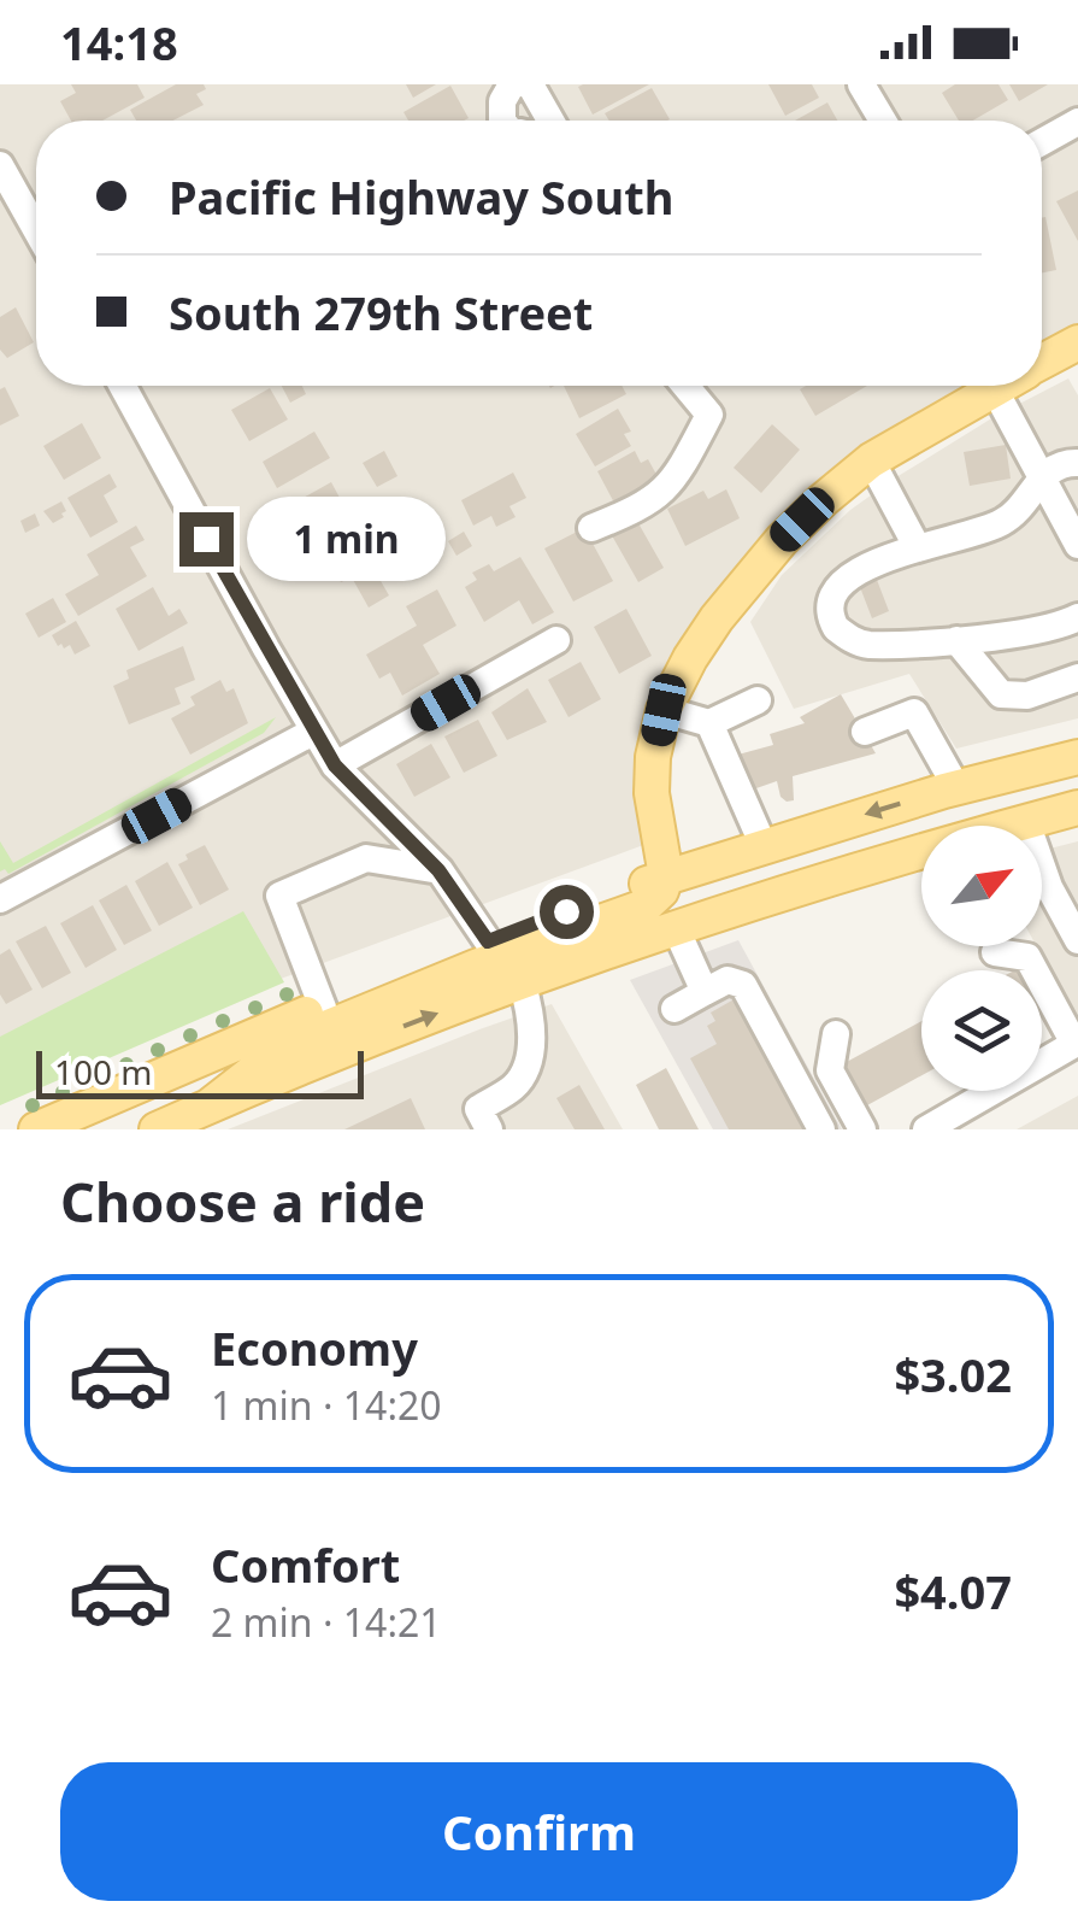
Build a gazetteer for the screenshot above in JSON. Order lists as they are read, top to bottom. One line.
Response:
{"scale_bar":"100 m","north":"top right","page":{"status":"14:18","banner":["Pacific Highway South","South 279th Street"],"bubble":"1 min","scale":"100 m","heading":"Choose a ride","list":[{"name":"Economy","note":"1 min · 14:20","value":"$3.02"},{"name":"Comfort","note":"2 min · 14:21","value":"$4.07"}],"buttons":"Confirm"}}
